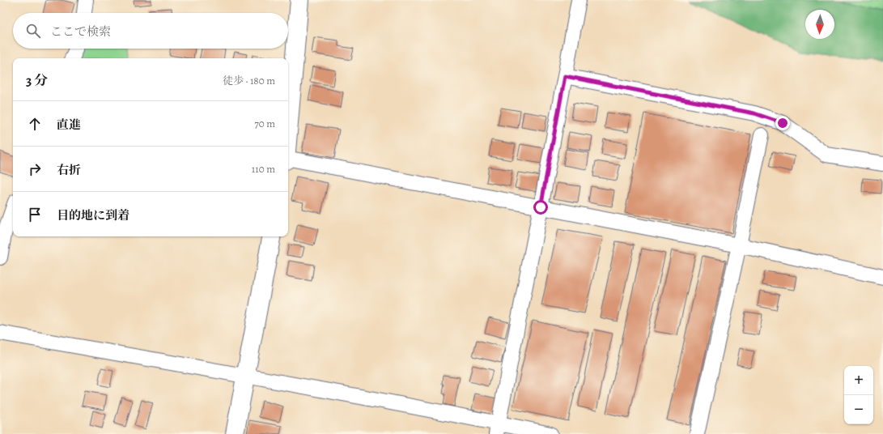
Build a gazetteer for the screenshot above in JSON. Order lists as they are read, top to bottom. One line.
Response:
{"north":"bottom","page":{"search":"ここで検索","heading":["3 分","徒歩 · 180 m"],"list":[["直進","70 m"],["右折","110 m"],"目的地に到着"],"map_buttons":["+","−"]}}
